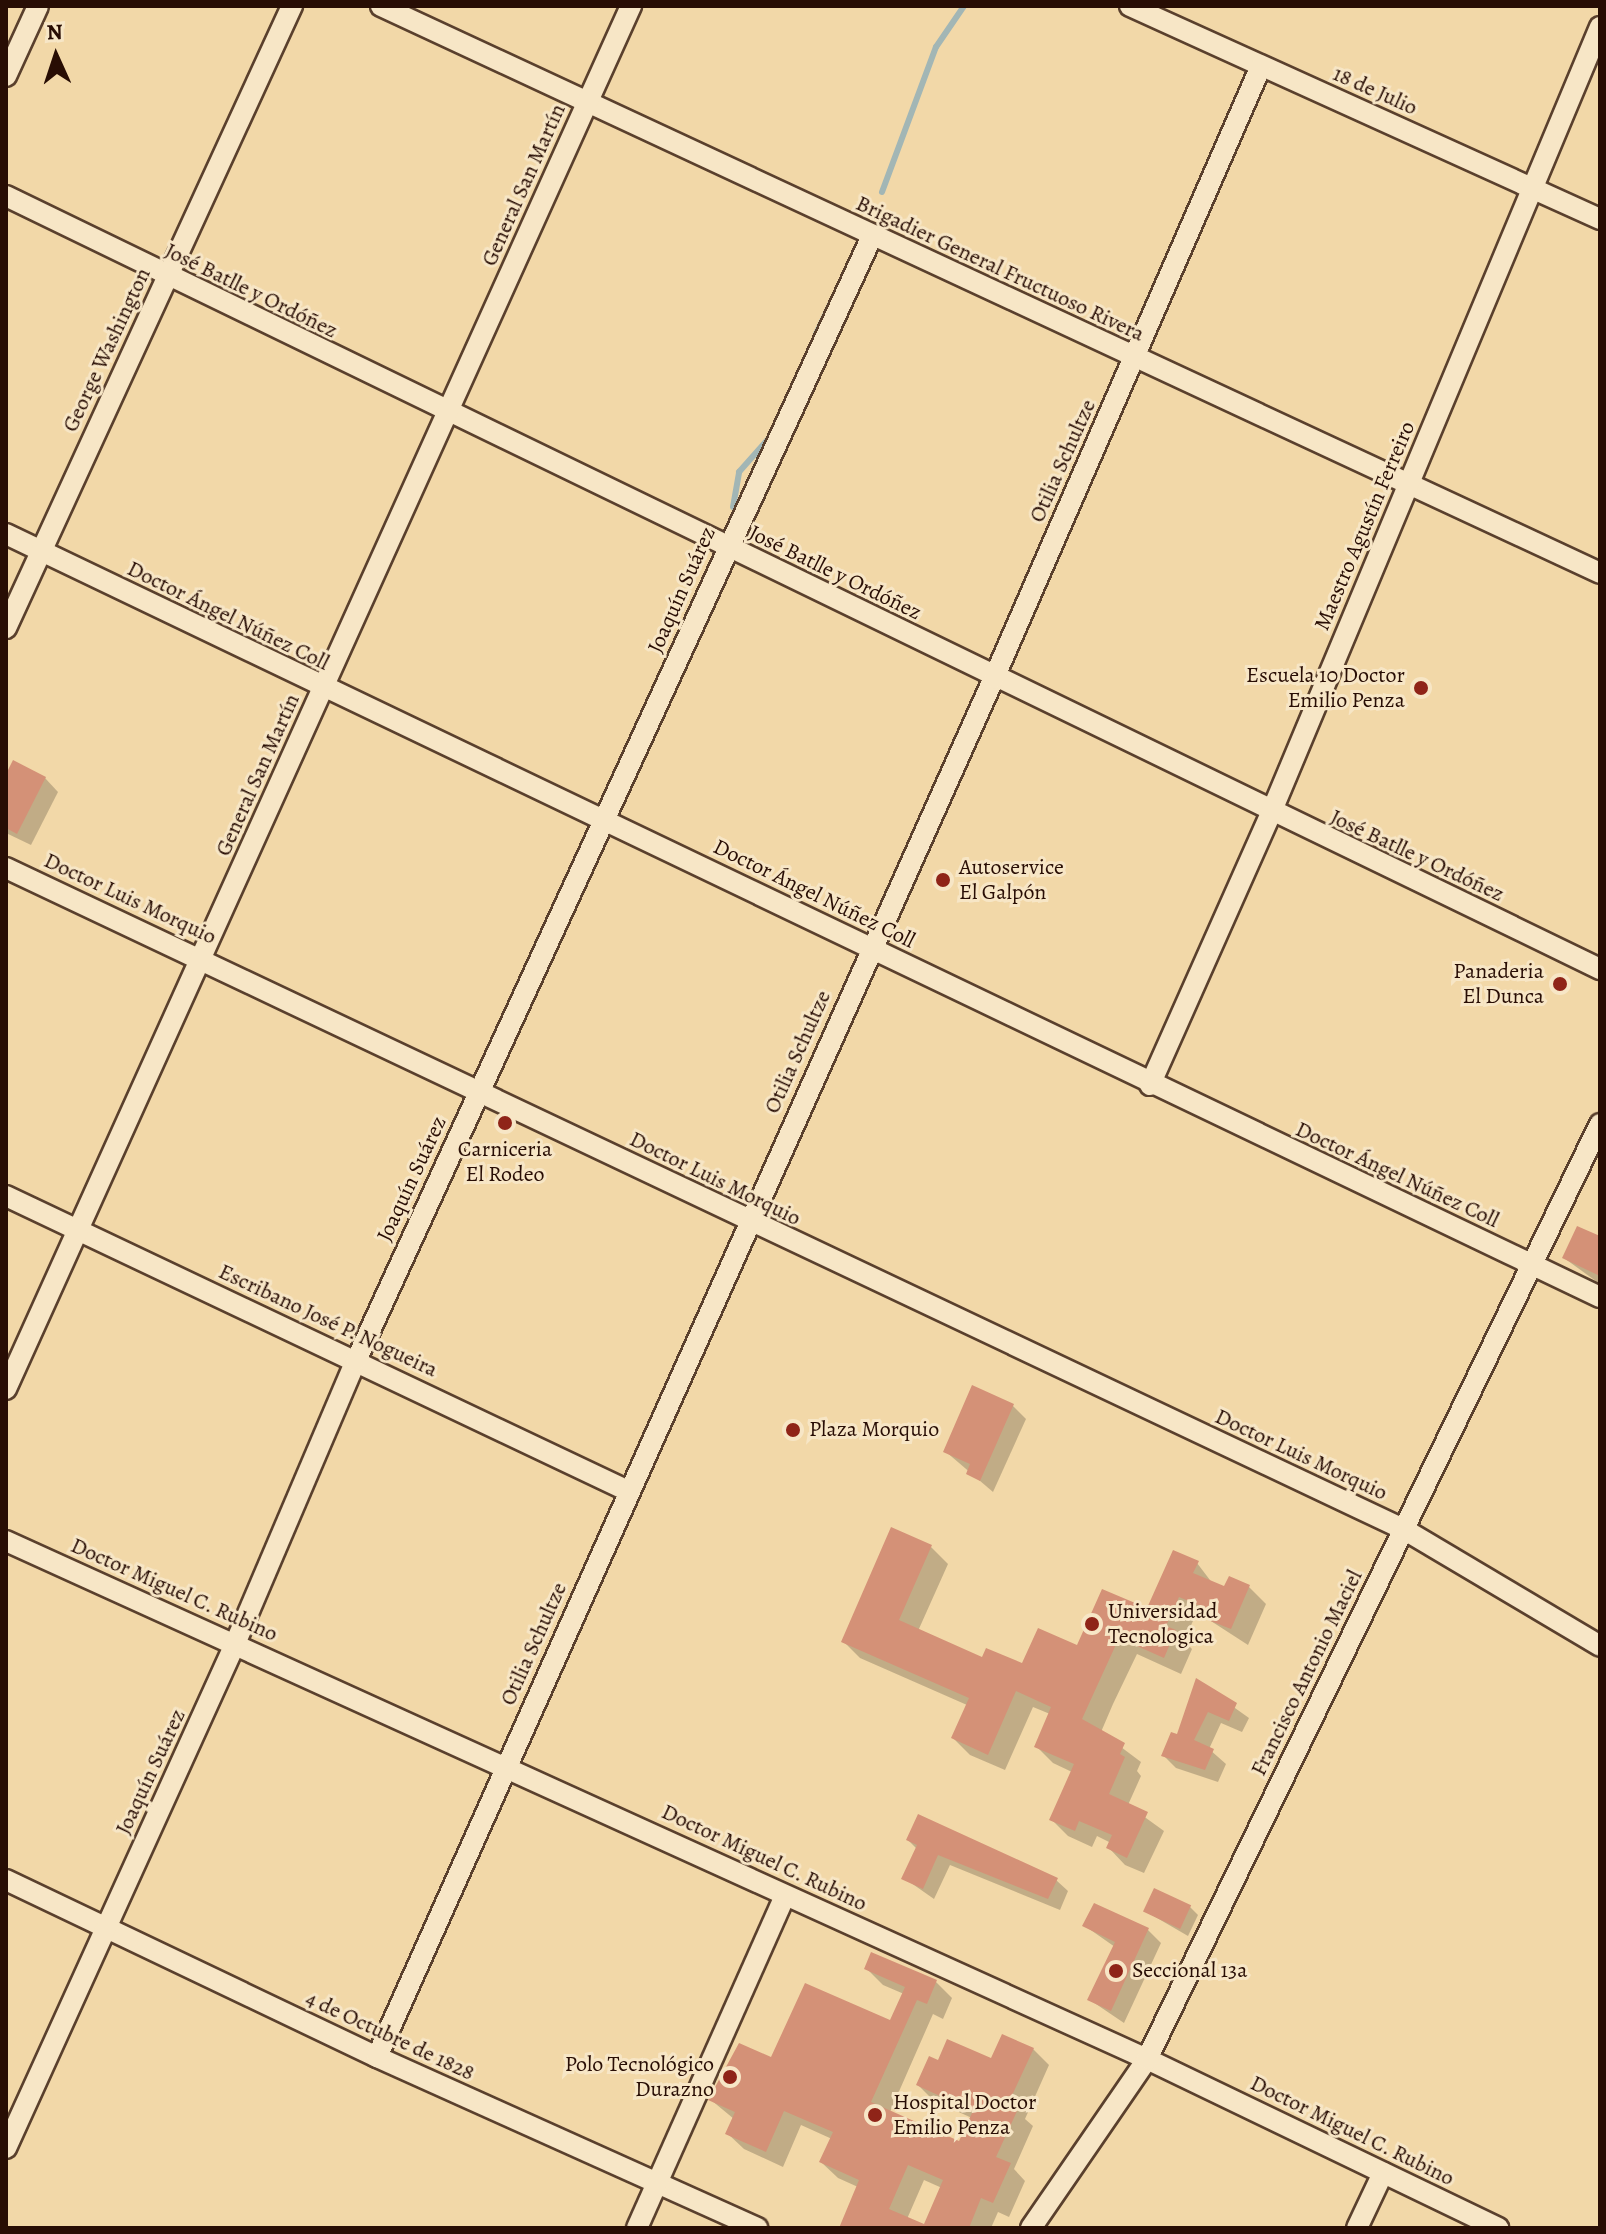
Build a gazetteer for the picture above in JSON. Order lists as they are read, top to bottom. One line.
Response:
{"streets":{"street":["18 de Julio","General San Martín","Brigadier General Fructuoso Rivera","José Batlle y Ordóñez","George Washington","Otilia Schultze","Maestro Agustín Ferreiro","Joaquín Suárez","Doctor Ángel Núñez Coll","Doctor Luis Morquio","Escribano José P. Nogueira","Doctor Miguel C. Rubino","Francisco Antonio Maciel","4 de Octubre de 1828"]},"crossings":[["18 de Julio","Otilia Schultze"],["18 de Julio","Maestro Agustín Ferreiro"],["General San Martín","Brigadier General Fructuoso Rivera"],["General San Martín","José Batlle y Ordóñez"],["General San Martín","Doctor Ángel Núñez Coll"],["General San Martín","Doctor Luis Morquio"],["General San Martín","Escribano José P. Nogueira"],["Brigadier General Fructuoso Rivera","Otilia Schultze"],["Brigadier General Fructuoso Rivera","Maestro Agustín Ferreiro"],["Brigadier General Fructuoso Rivera","Joaquín Suárez"],["José Batlle y Ordóñez","George Washington"],["José Batlle y Ordóñez","Otilia Schultze"],["José Batlle y Ordóñez","Maestro Agustín Ferreiro"],["José Batlle y Ordóñez","Joaquín Suárez"],["George Washington","Doctor Ángel Núñez Coll"],["Otilia Schultze","Doctor Ángel Núñez Coll"],["Otilia Schultze","Doctor Luis Morquio"],["Otilia Schultze","Escribano José P. Nogueira"],["Otilia Schultze","Doctor Miguel C. Rubino"],["Otilia Schultze","4 de Octubre de 1828"],["Maestro Agustín Ferreiro","Doctor Ángel Núñez Coll"],["Joaquín Suárez","Doctor Ángel Núñez Coll"],["Joaquín Suárez","Doctor Luis Morquio"],["Joaquín Suárez","Escribano José P. Nogueira"],["Joaquín Suárez","Doctor Miguel C. Rubino"],["Joaquín Suárez","4 de Octubre de 1828"],["Doctor Ángel Núñez Coll","Francisco Antonio Maciel"],["Doctor Luis Morquio","Francisco Antonio Maciel"],["Doctor Miguel C. Rubino","Francisco Antonio Maciel"]],"places":["Escuela 10 Doctor Emilio Penza","Autoservice El Galpón","Panaderia El Dunca","Carniceria El Rodeo","Plaza Morquio","Universidad Tecnologica","Seccional 13a","Polo Tecnológico Durazno","Hospital Doctor Emilio Penza"],"north":"top"}
